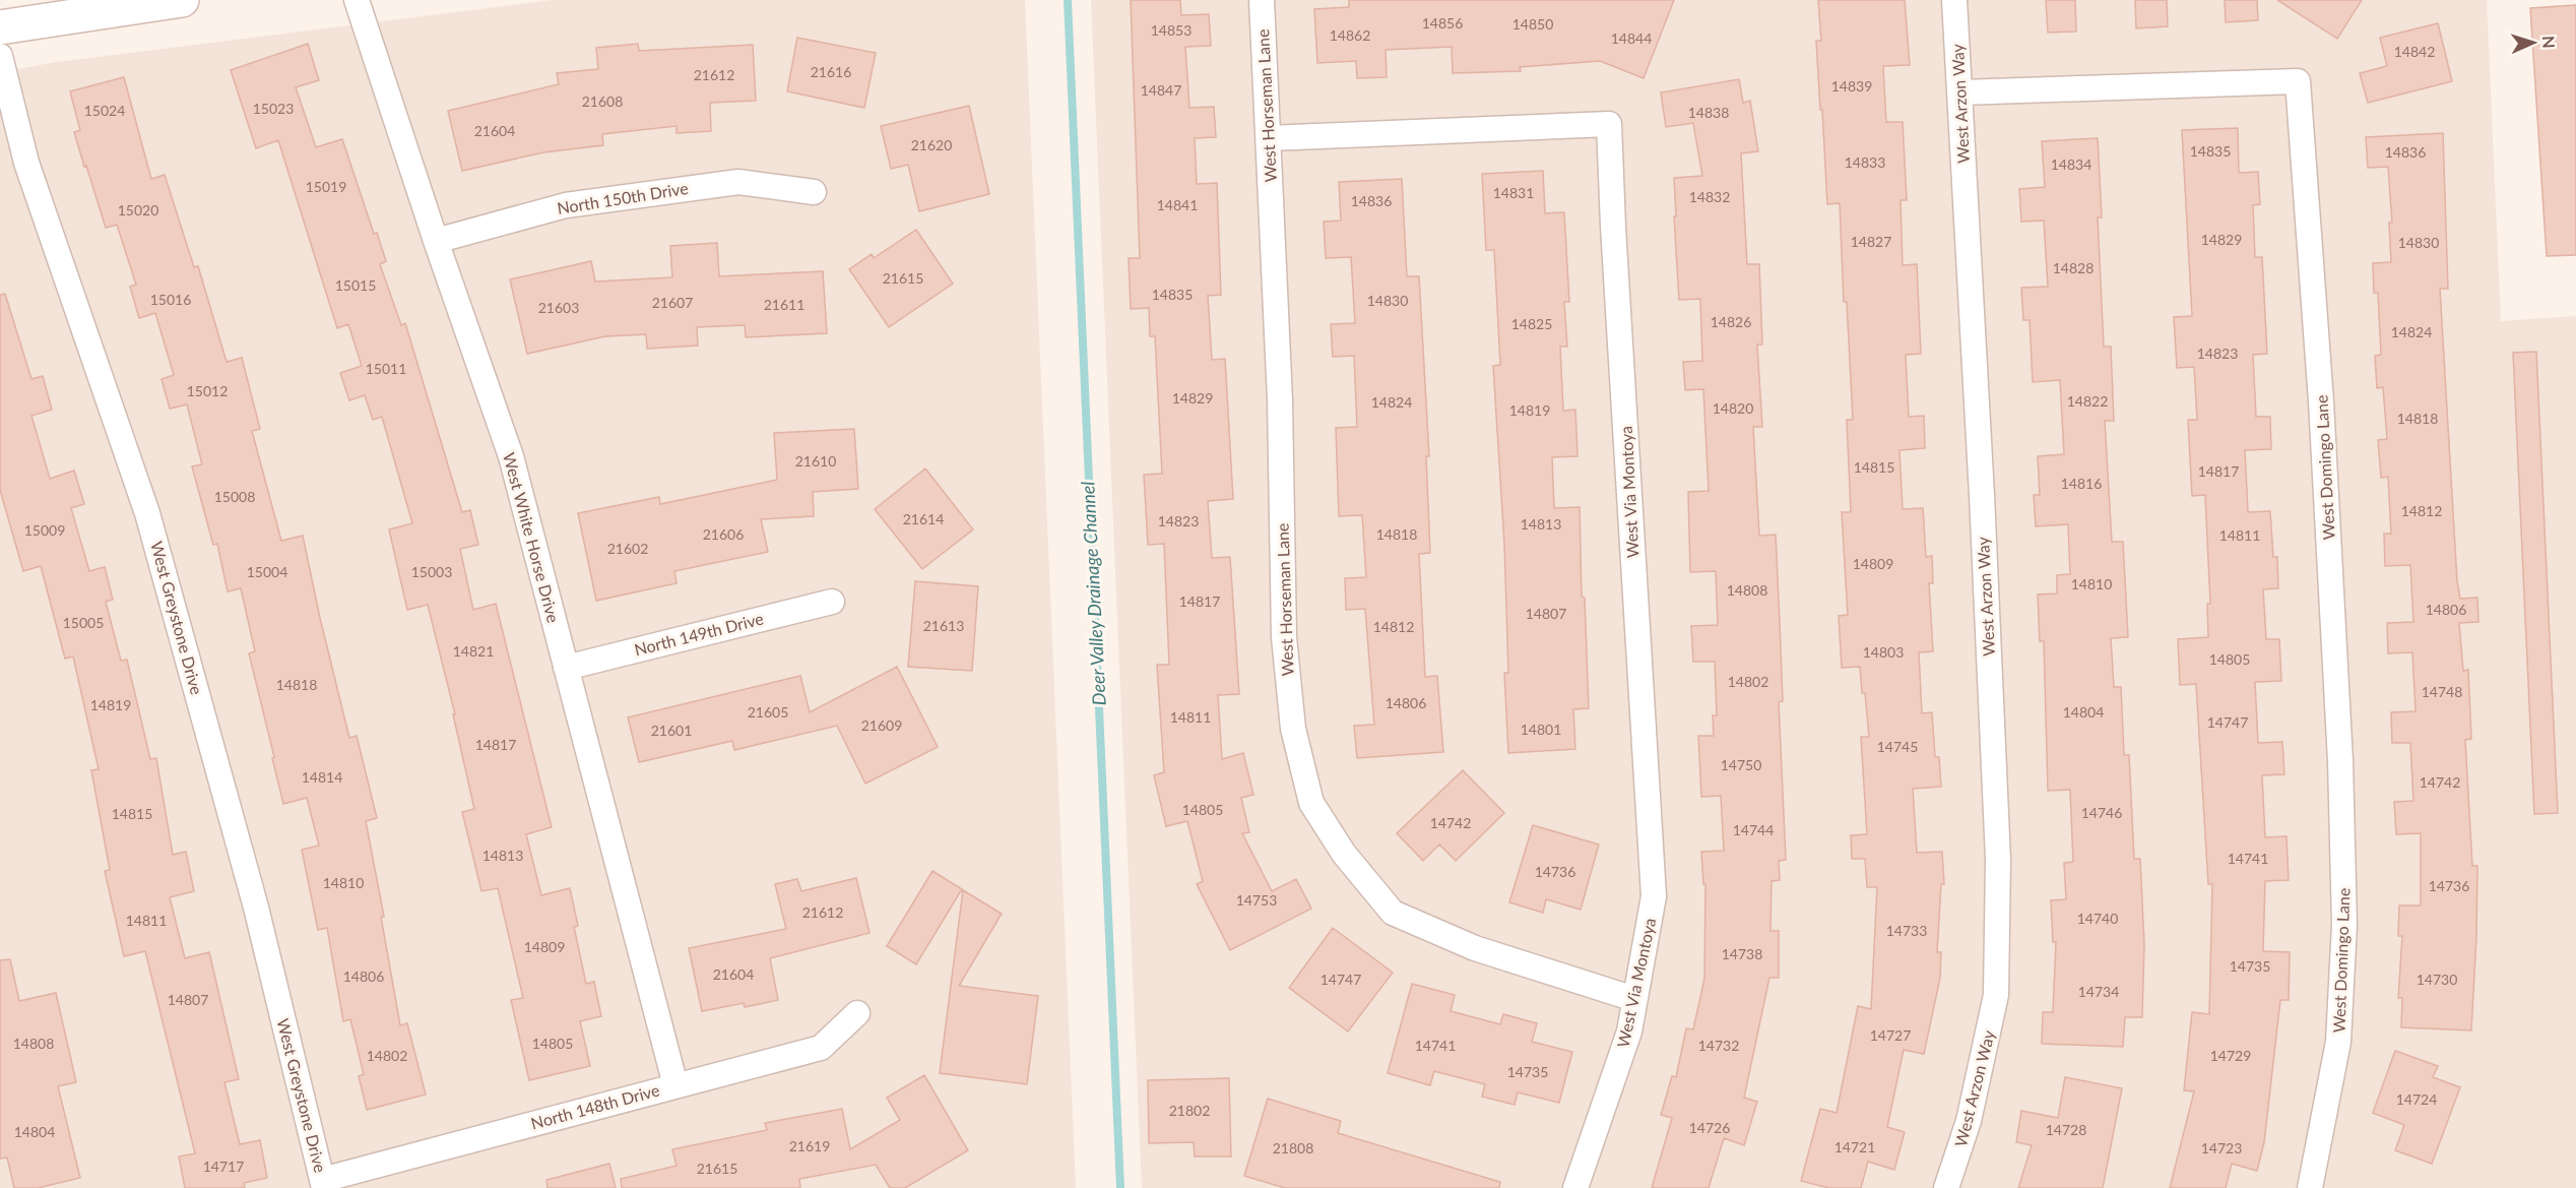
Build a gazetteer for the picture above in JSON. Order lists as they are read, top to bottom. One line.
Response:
{"streets":{"street":["West Arzon Way","West Horseman Lane","North 150th Drive","West Domingo Lane","West Via Montoya","West White Horse Drive","West Greystone Drive","North 149th Drive","North 148th Drive"]},"crossings":[["West Arzon Way","West Domingo Lane"],["West Horseman Lane","West Via Montoya"],["North 150th Drive","West White Horse Drive"],["West White Horse Drive","North 149th Drive"],["West White Horse Drive","North 148th Drive"],["West Greystone Drive","North 148th Drive"]],"water":["Deer Valley Drainage Channel"],"house_numbers":["14856","14850","14853","14862","14844","14842","21616","21612","14839","14847","21608","15023","15024","14838","21604","21620","14835","14836","14833","14834","15019","14831","14832","14836","14841","15020","14829","14827","14830","14828","21615","15015","14835","15016","14830","21607","21611","21603","14826","14825","14824","14823","15011","15012","14829","14822","14824","14820","14819","14818","21610","14815","14817","14816","15008","14812","21614","14823","14813","15009","21606","14818","14811","21602","14809","15004","15003","14810","14808","14817","14806","14807","15005","21613","14812","14821","14803","14805","14802","14818","14748","14806","14819","21605","14804","14811","14747","21609","14801","21601","14817","14745","14750","14814","14742","14805","14746","14815","14742","14744","14813","14741","14736","14810","14736","14753","21612","14740","14811","14733","14809","14738","14735","21604","14806","14747","14730","14734","14807","14727","14808","14805","14741","14732","14802","14729","14735","14724","21802","14726","14728","14804","21619","14721","21808","14723","14717","21615"],"north":"right"}
